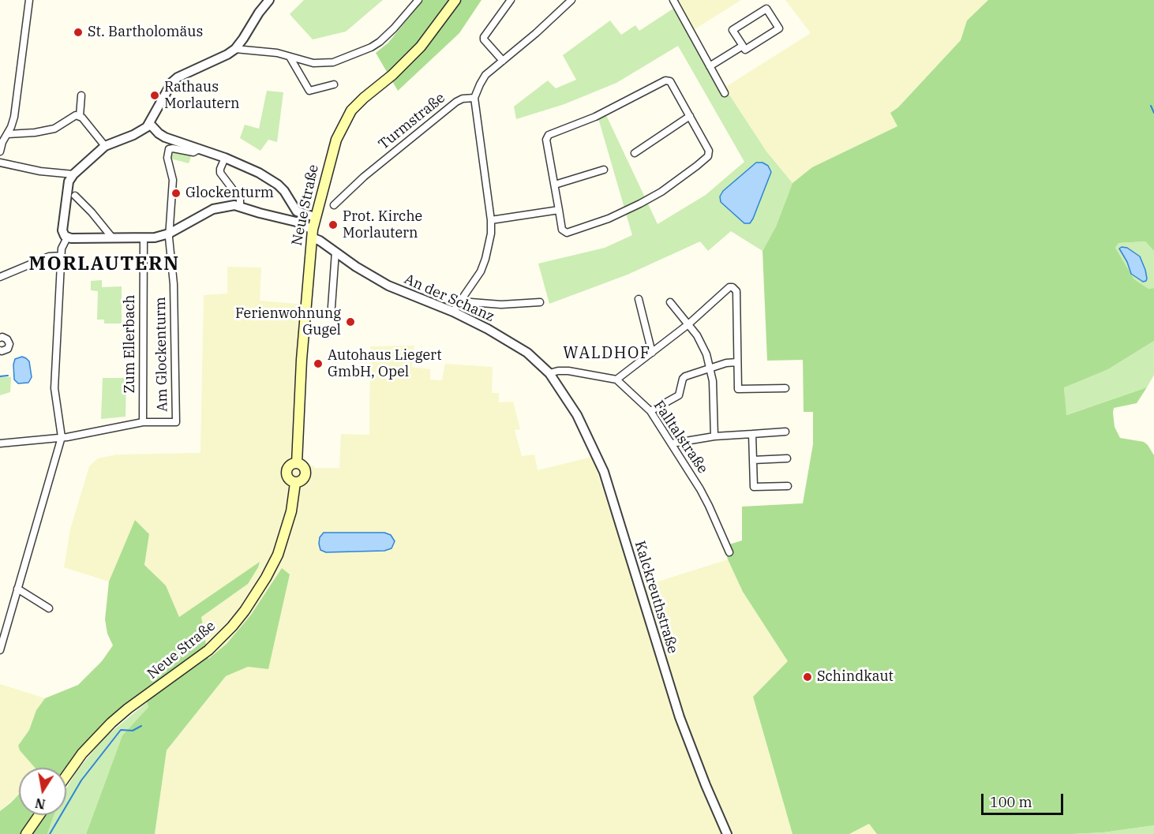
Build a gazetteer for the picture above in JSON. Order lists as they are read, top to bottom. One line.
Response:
{"streets":{"main road":["Neue Straße"],"street":["Turmstraße","An der Schanz","Zum Ellerbach","Am Glockenturm","Falltalstraße","Kalckreuthstraße"]},"crossings":[["Neue Straße","An der Schanz"],["An der Schanz","Kalckreuthstraße"],["Zum Ellerbach","Am Glockenturm"]],"districts":["MORLAUTERN","WALDHOF"],"places":["St. Bartholomäus","Rathaus Morlautern","Glockenturm","Prot. Kirche Morlautern","Ferienwohnung Gugel","Autohaus Liegert GmbH, Opel","Schindkaut"],"scale_bar":"100 m","north":"bottom"}
